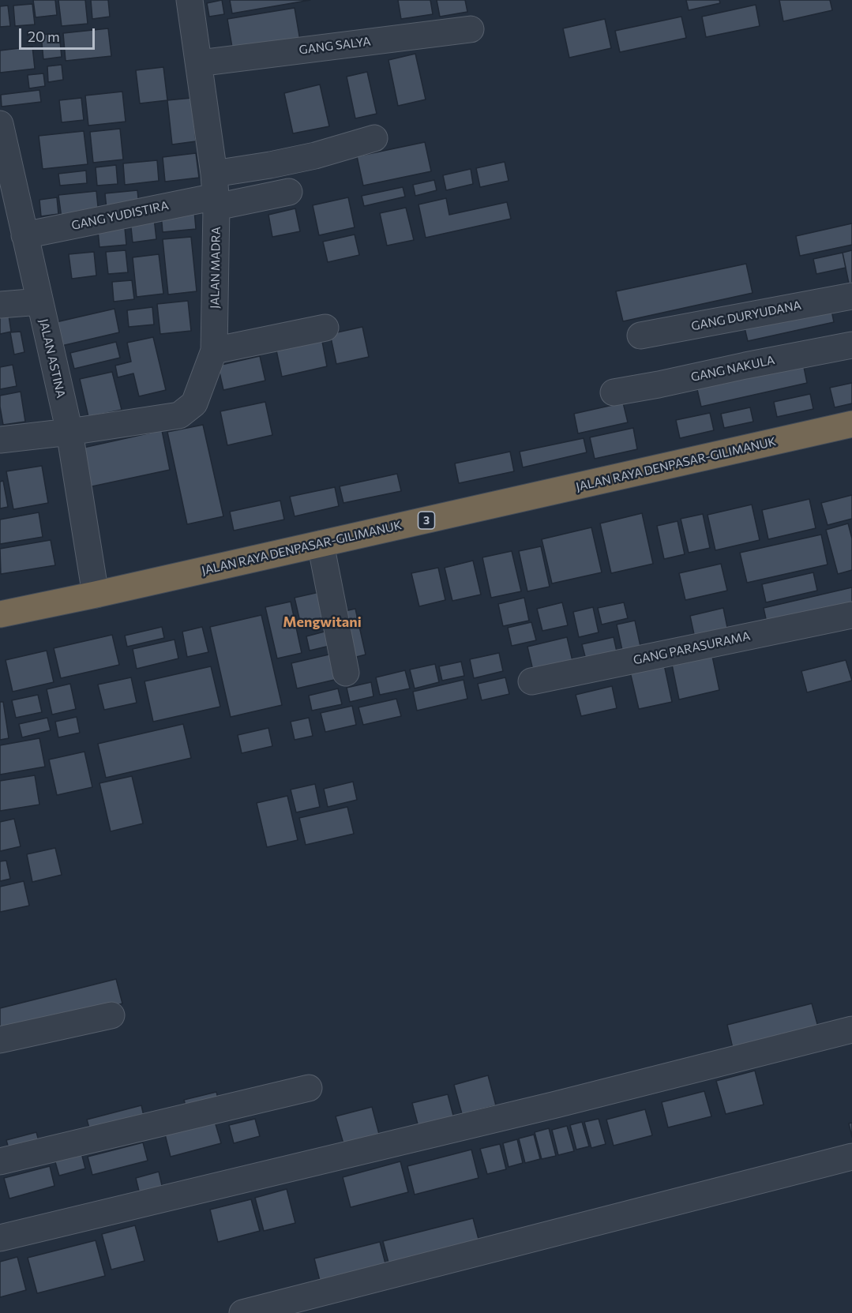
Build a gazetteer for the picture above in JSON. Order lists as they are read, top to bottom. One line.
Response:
{"streets":{"highway":["JALAN RAYA DENPASAR-GILIMANUK","3"],"street":["GANG SALYA","GANG YUDISTIRA","JALAN MADRA","GANG DURYUDANA","JALAN ASTINA","GANG NAKULA","GANG PARASURAMA"]},"crossings":[["GANG SALYA","JALAN MADRA"],["GANG YUDISTIRA","JALAN MADRA"],["GANG YUDISTIRA","JALAN ASTINA"],["JALAN MADRA","JALAN ASTINA"],["JALAN ASTINA","JALAN RAYA DENPASAR-GILIMANUK"]],"districts":["Mengwitani"],"scale_bar":"20 m"}
